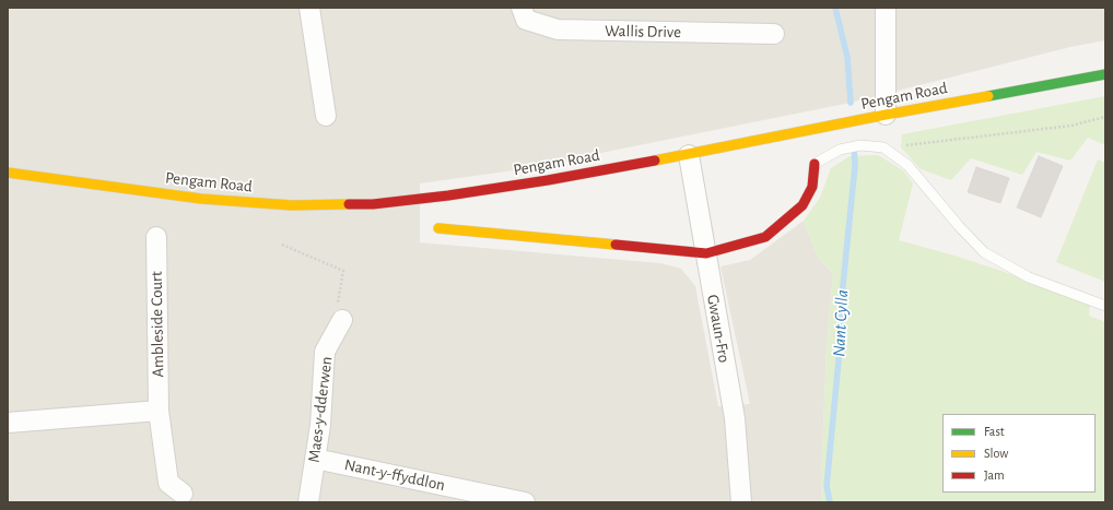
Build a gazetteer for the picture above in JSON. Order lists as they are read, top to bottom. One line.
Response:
{"streets":{"main road":["Pengam Road"],"street":["Wallis Drive","Ambleside Court","Gwaun-Fro","Maes-y-dderwen","Nant-y-ffyddlon"]},"crossings":[["Pengam Road","Gwaun-Fro"],["Maes-y-dderwen","Nant-y-ffyddlon"]],"water":["Nant Cylla"],"legend":["Fast","Slow","Jam"]}
